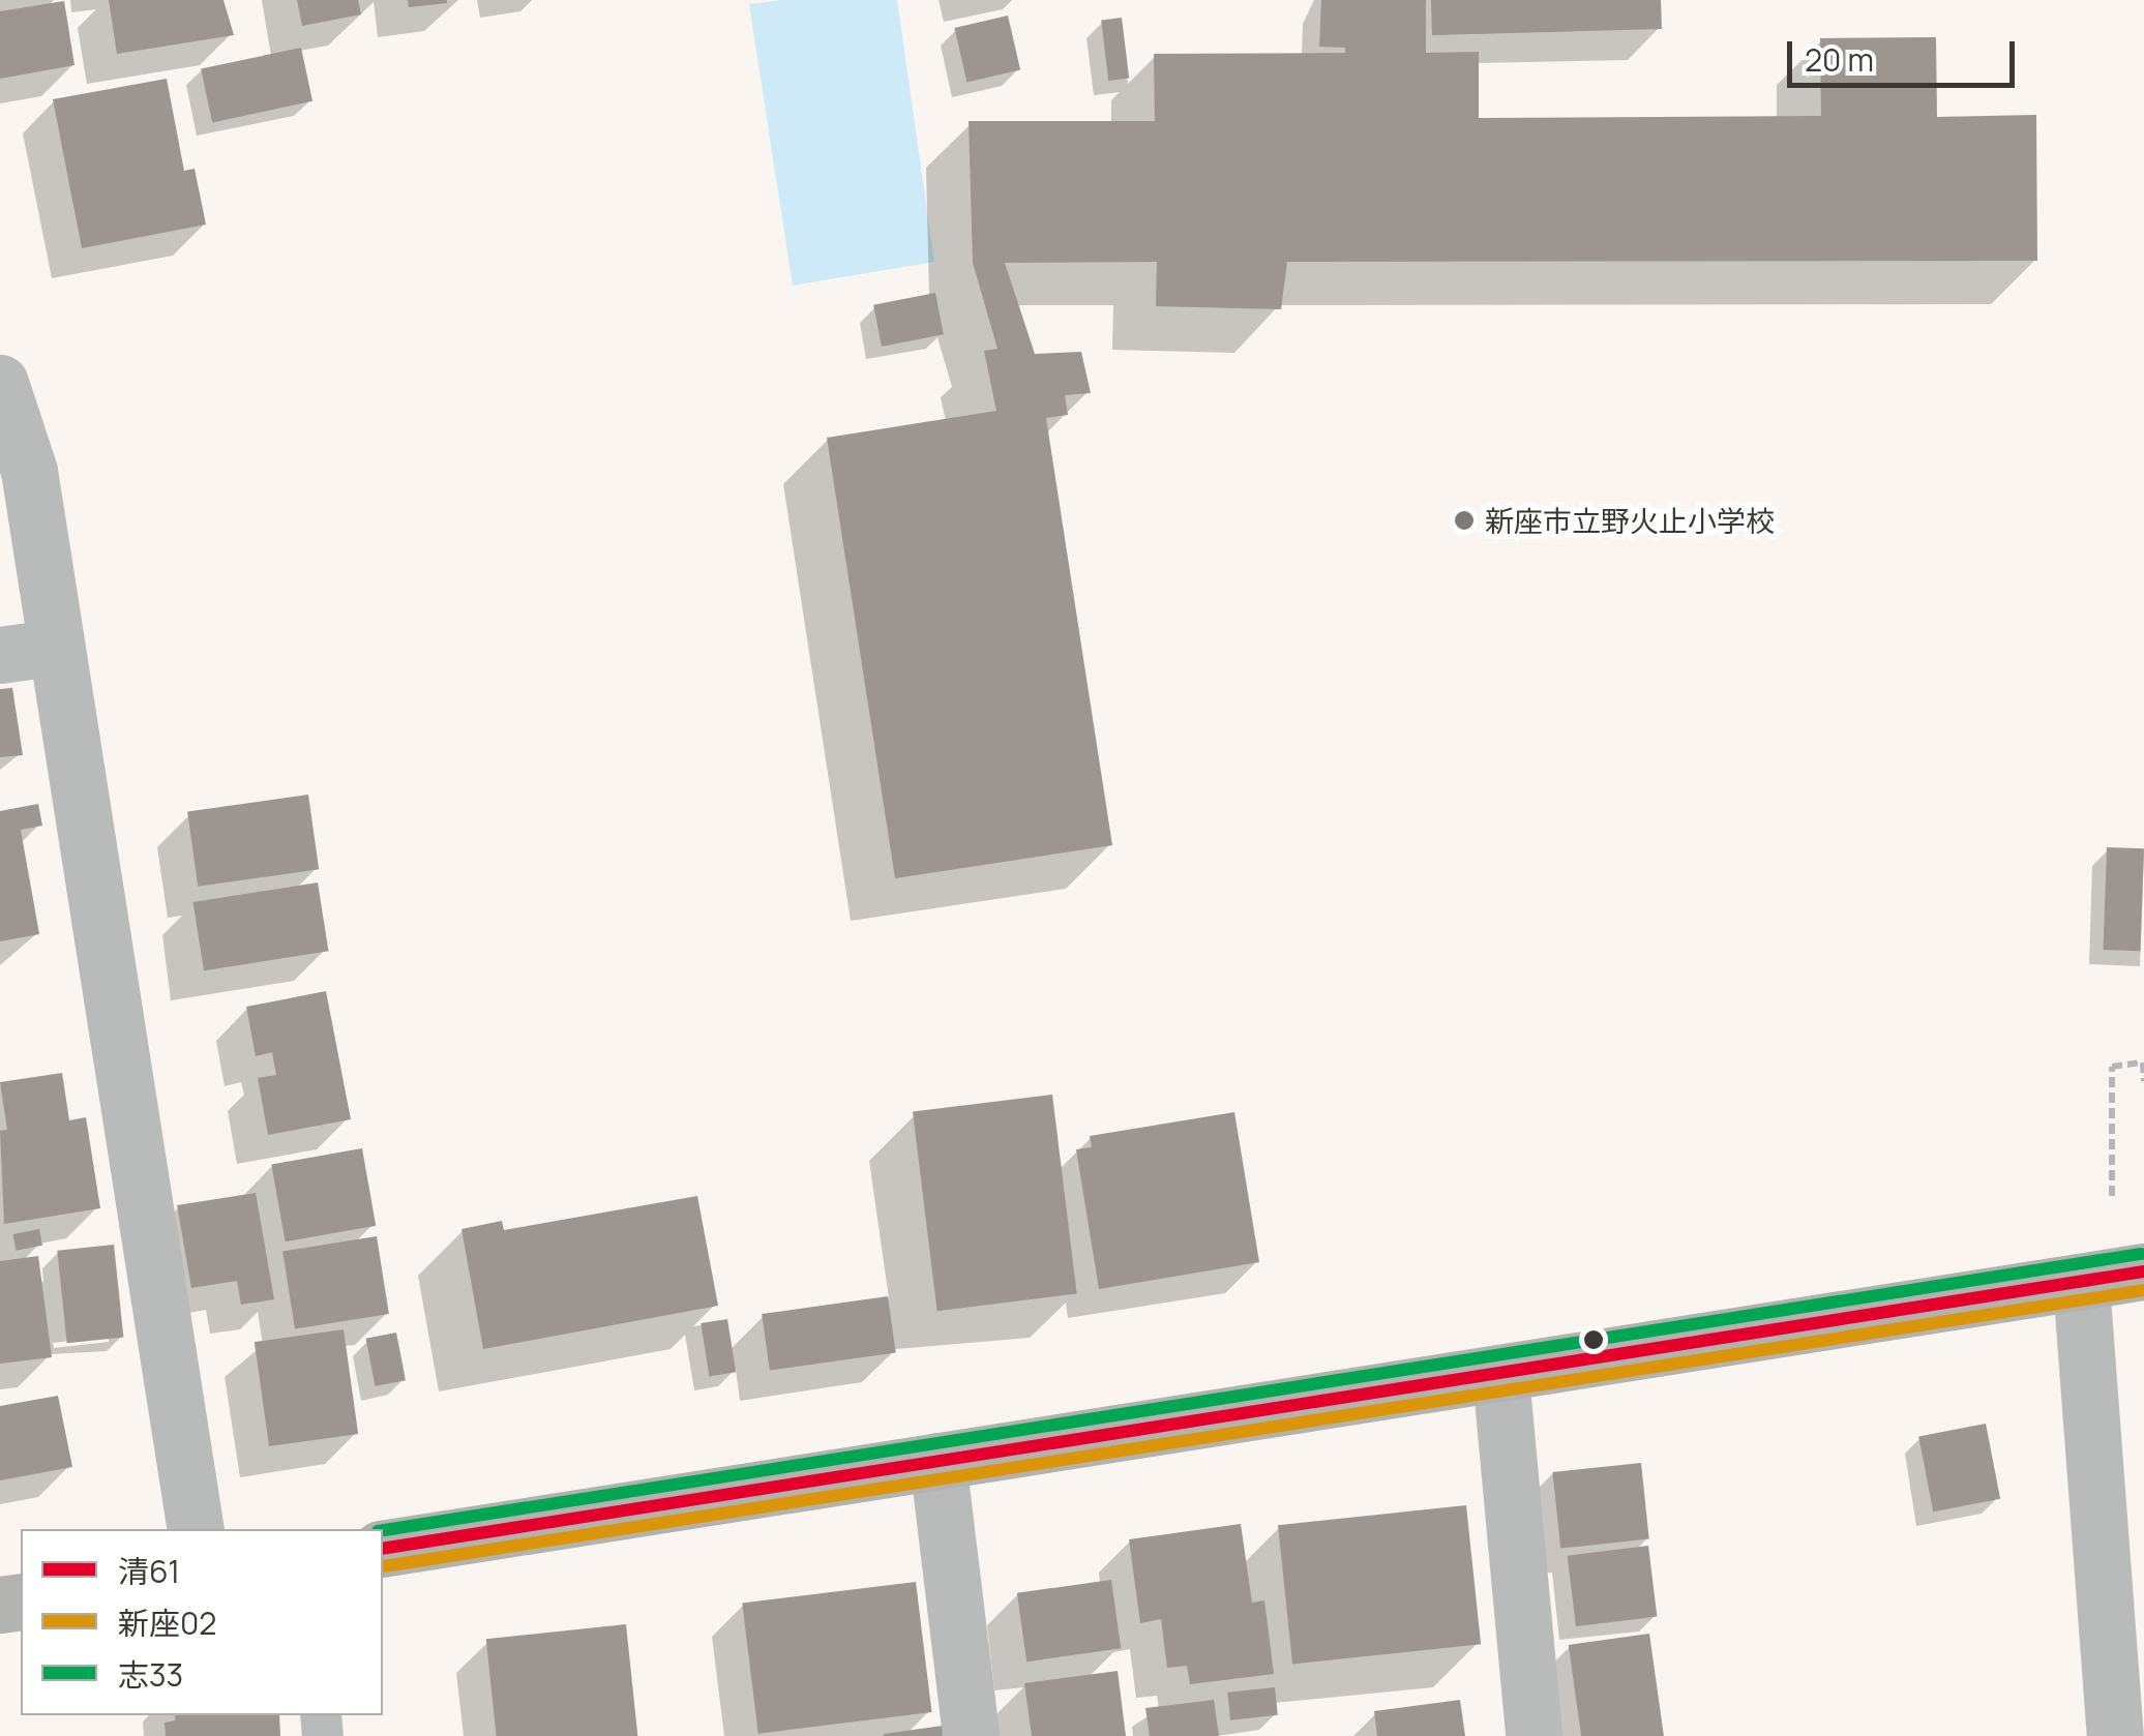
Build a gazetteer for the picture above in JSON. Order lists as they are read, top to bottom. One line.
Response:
{"places":["新座市立野火止小学校"],"lines":["transit line 志33","transit line 清61","transit line 新座02"],"legend":["清61","新座02","志33"],"scale_bar":"20 m"}
